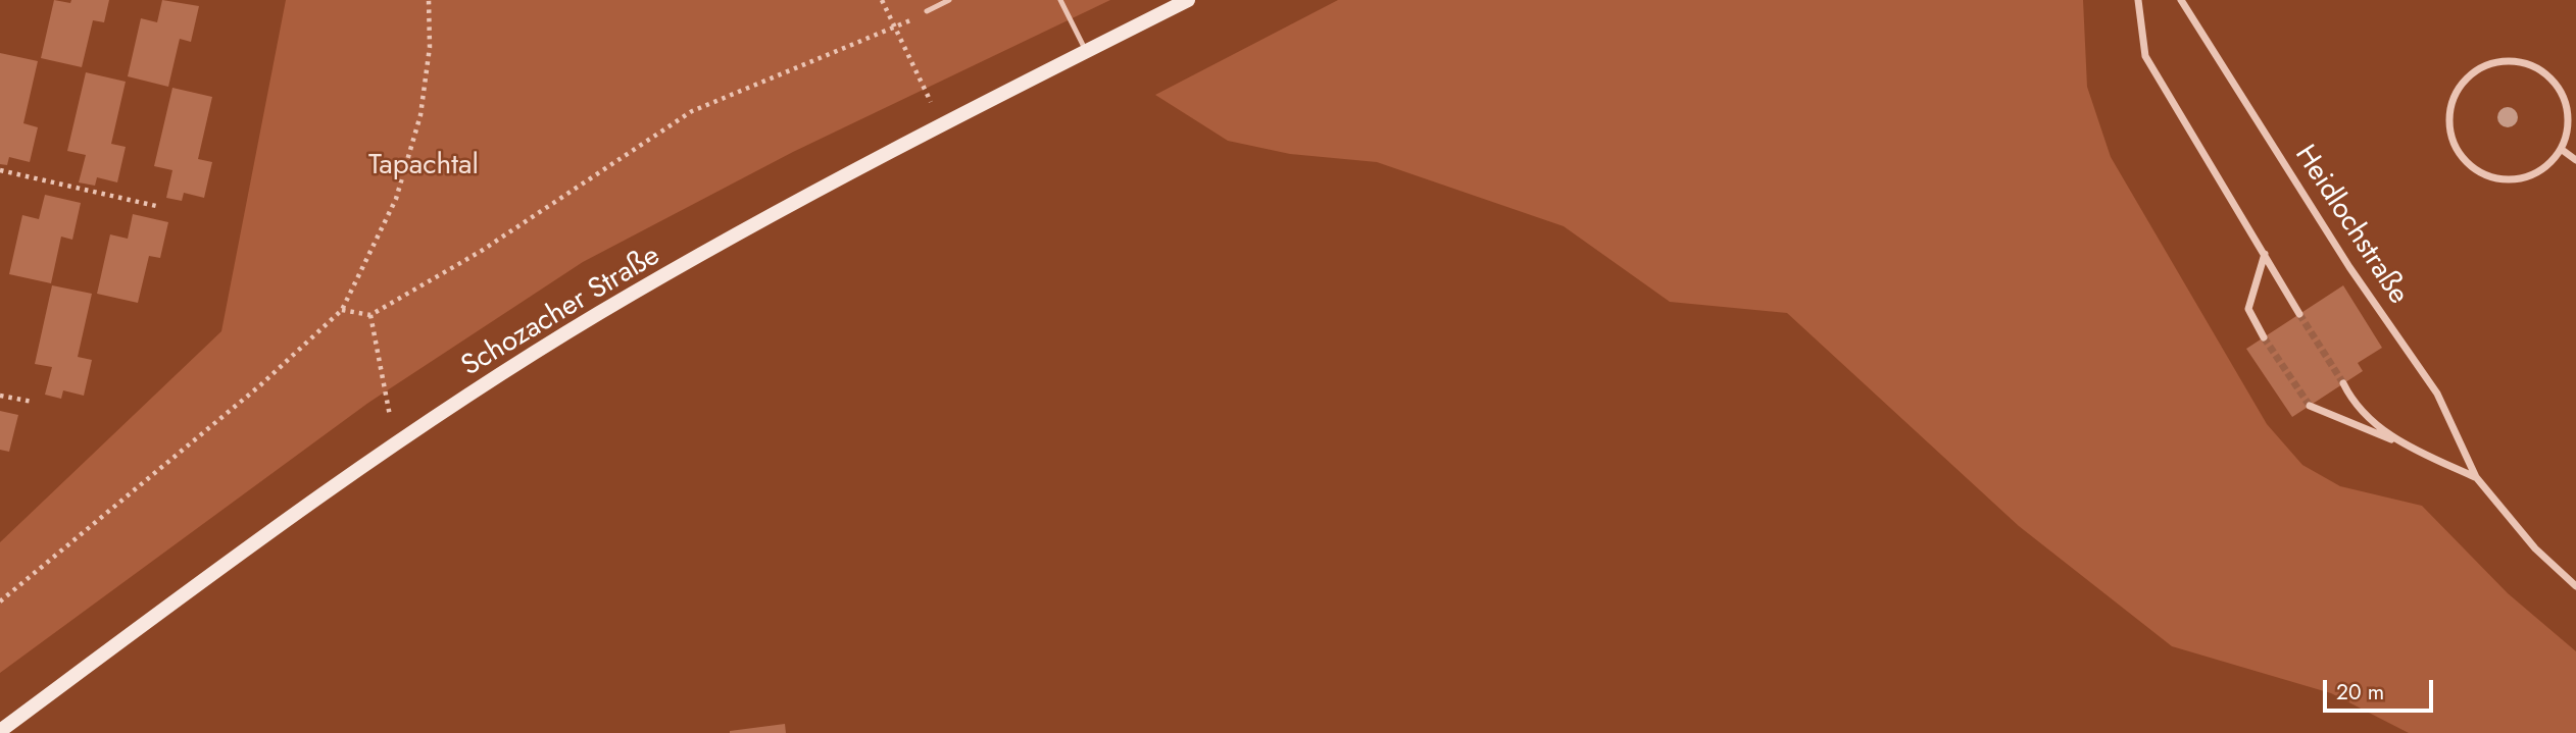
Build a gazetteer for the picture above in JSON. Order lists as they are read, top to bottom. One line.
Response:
{"streets":{"main road":["Schozacher Straße"],"street":["Heidlochstraße"]},"parks":["Tapachtal"],"scale_bar":"20 m"}
